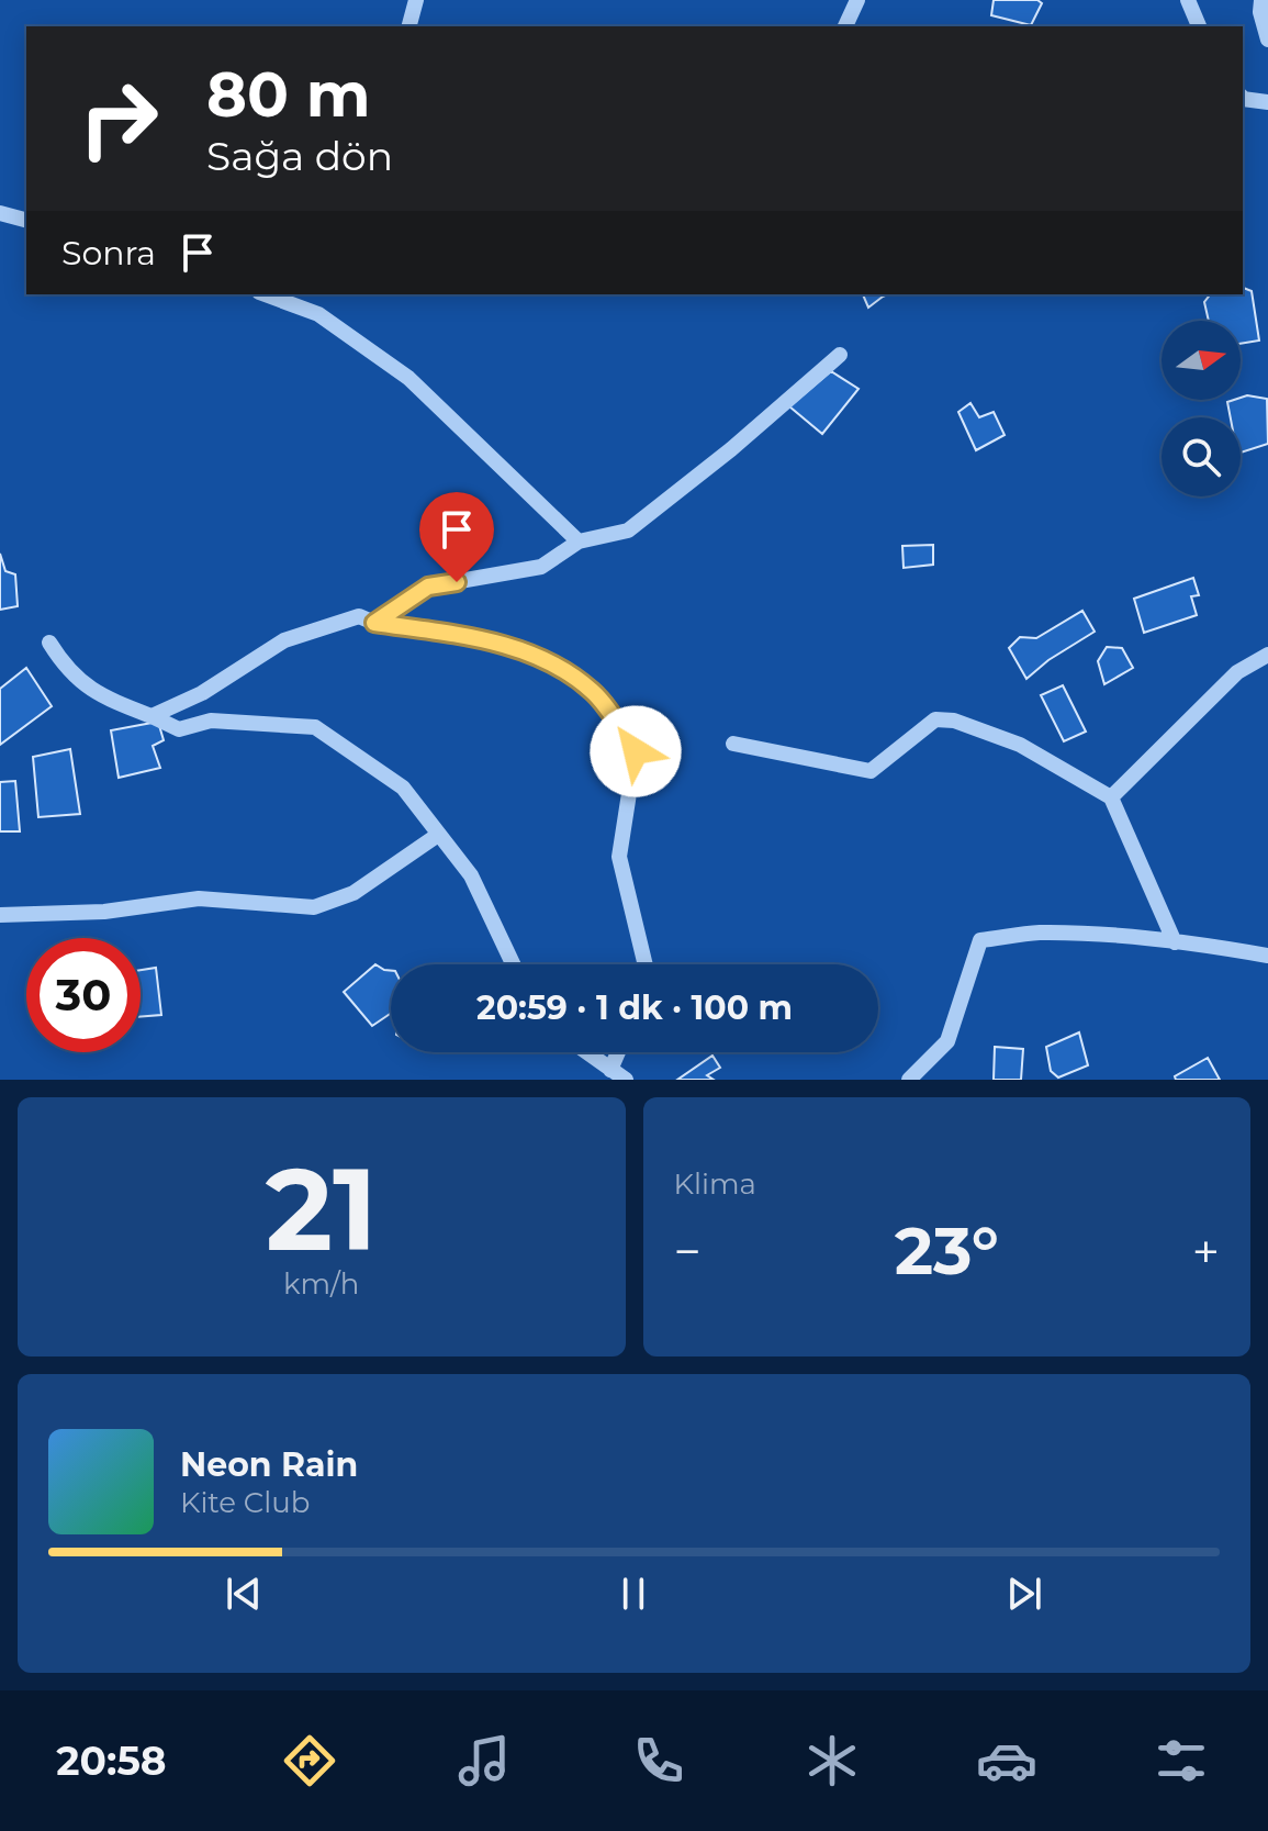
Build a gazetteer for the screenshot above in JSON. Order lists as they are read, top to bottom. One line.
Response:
{"north":"right","page":{"turn":["80 m","Sağa dön"],"then":"Sonra","limit":"30","trip":"20:59 · 1 dk · 100 m","tile":[["21","km/h"],"Klima"],"heat":["−","23°","+"],"song":["Neon Rain","Kite Club"],"tabs":"20:58"}}
